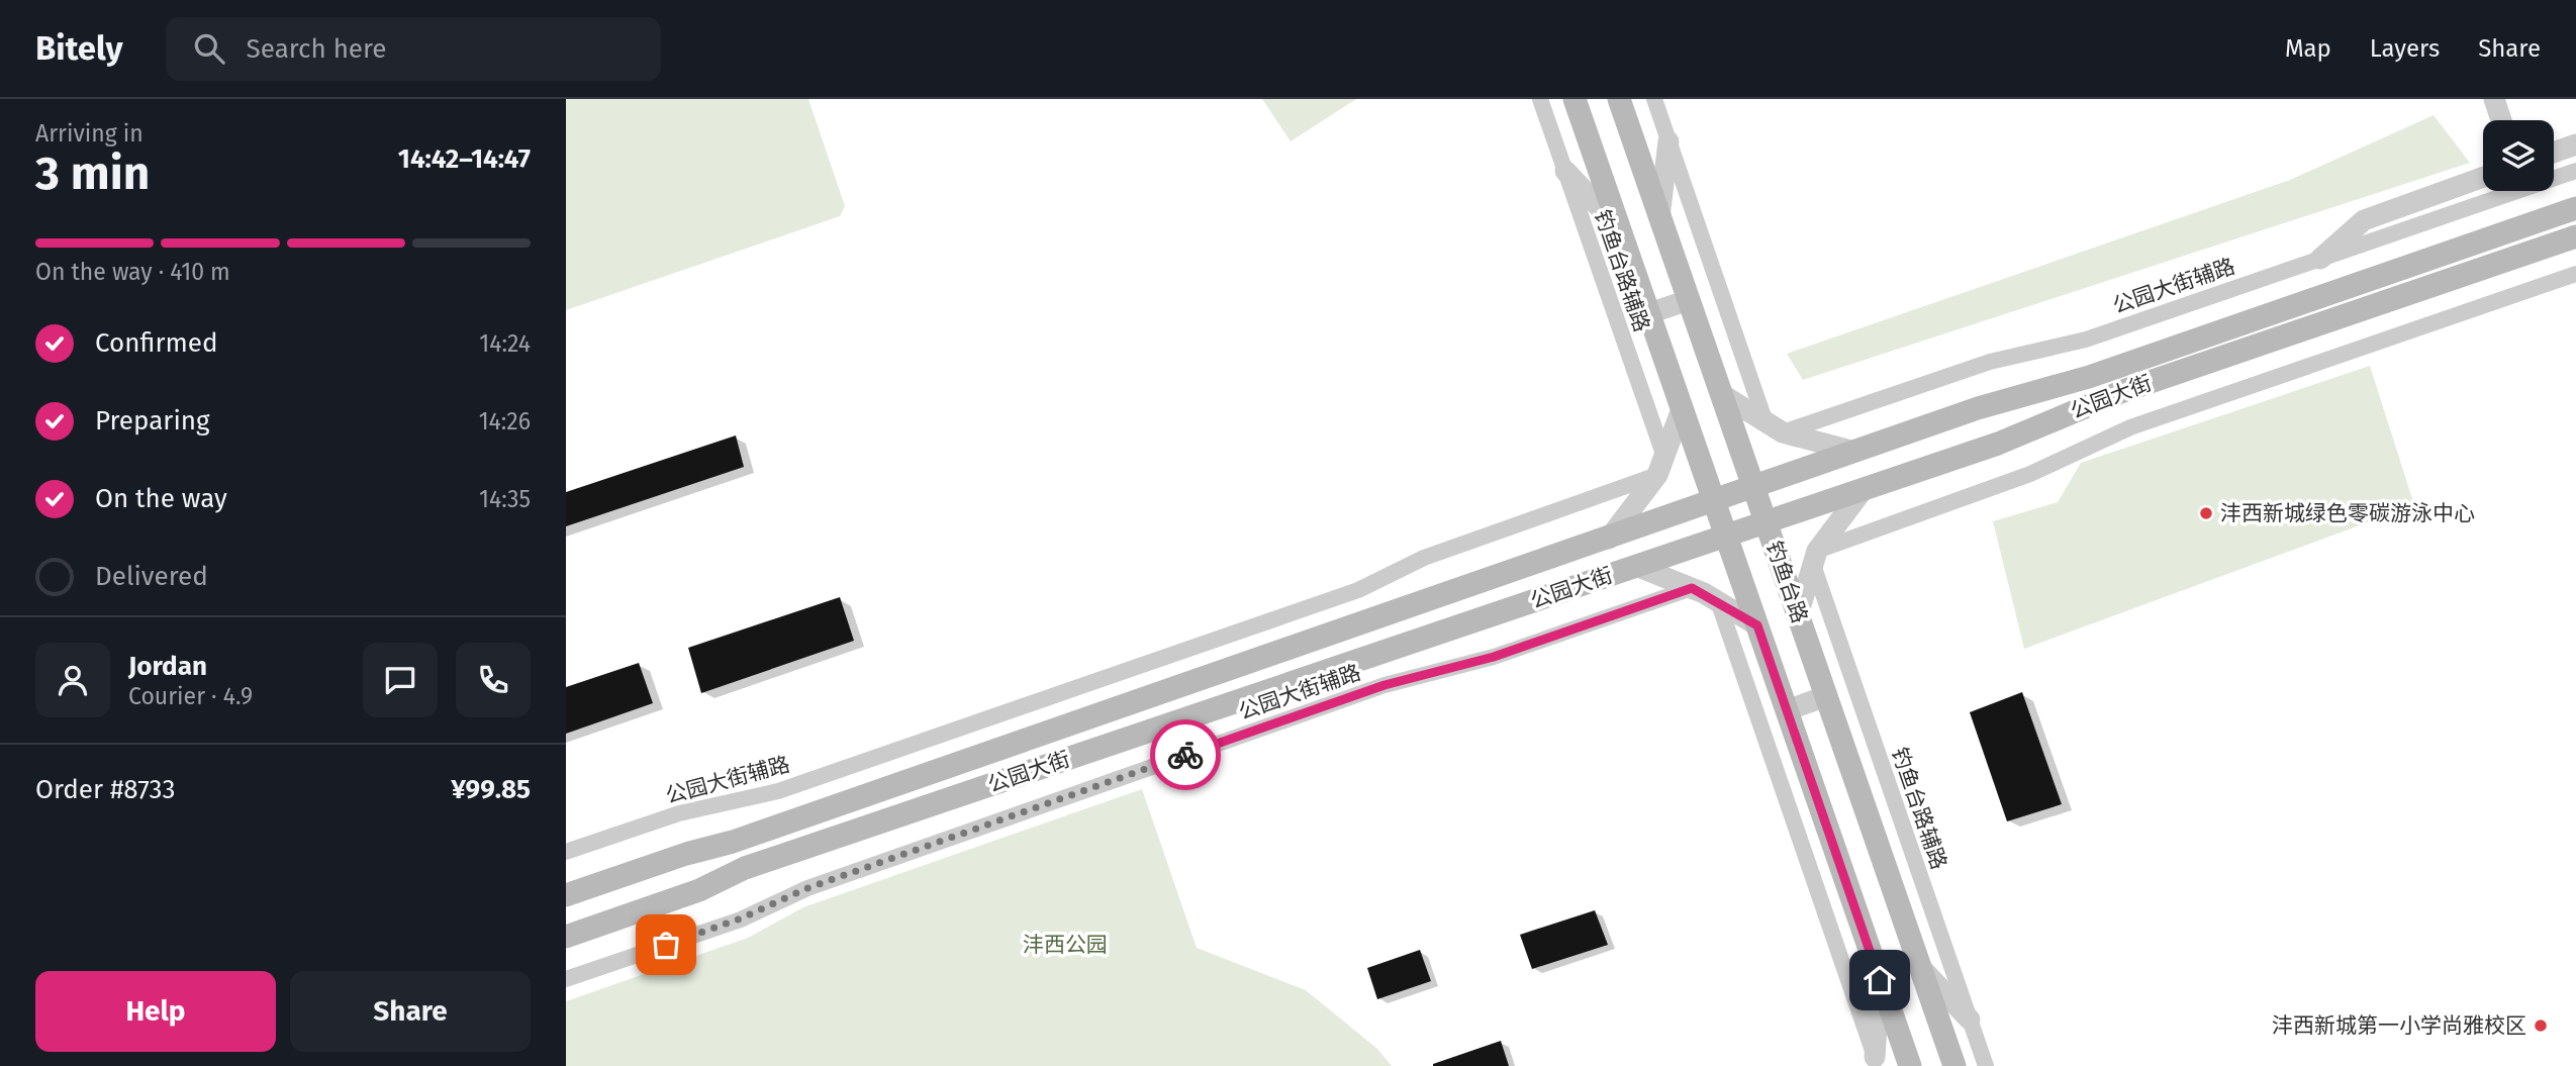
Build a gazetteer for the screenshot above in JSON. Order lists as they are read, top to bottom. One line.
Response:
{"streets":{"main road":["公园大街","钓鱼台路"],"street":["钓鱼台路辅路","公园大街辅路"]},"crossings":[["钓鱼台路辅路","公园大街辅路"],["公园大街","钓鱼台路"]],"parks":["沣西公园"],"places":["沣西新城绿色零碳游泳中心","沣西新城第一小学尚雅校区"],"page":{"header":"Bitely","search":"Search here","nav":["Map","Layers","Share"],"heading":["3 min","Arriving in","14:42–14:47"],"panel":["Jordan","Courier · 4.9","Order #8733","¥99.85"],"bar":"On the way · 410 m","list":[["Confirmed","14:24"],["Preparing","14:26"],["On the way","14:35"],"Delivered"],"buttons":["Help","Share"]}}
